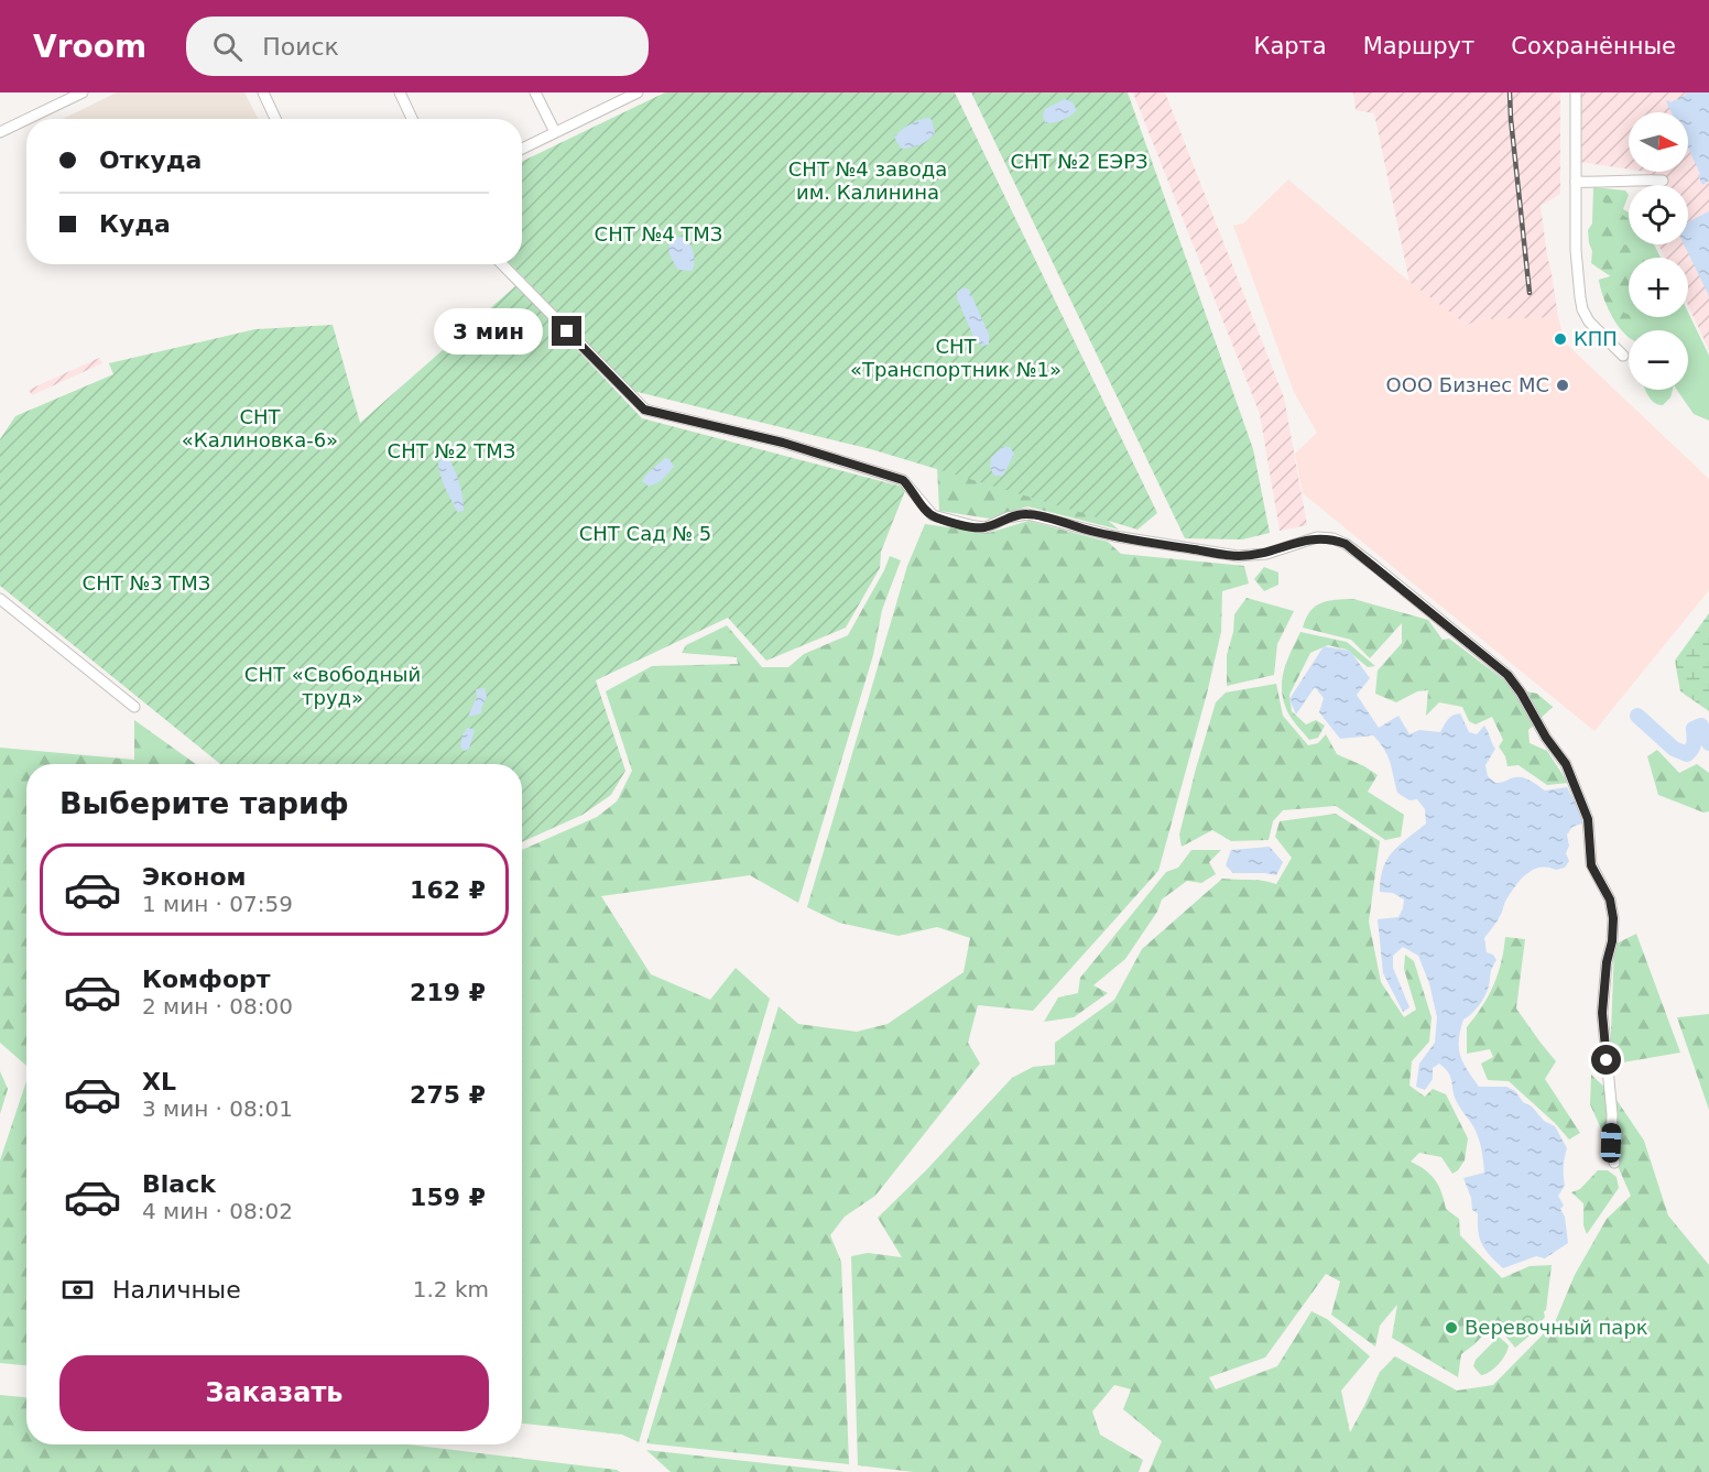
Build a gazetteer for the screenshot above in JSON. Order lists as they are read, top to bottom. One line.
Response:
{"parks":["СНТ №2 ЕЭРЗ","СНТ №4 завода им. Калинина","СНТ №4 ТМЗ","СНТ «Транспортник №1»","СНТ «Калиновка-6»","СНТ №2 ТМЗ","СНТ Сад № 5","СНТ №3 ТМЗ","СНТ «Свободный труд»"],"places":["КПП","ООО Бизнес МС","Веревочный парк"],"north":"right","page":{"header":"Vroom","search":"Поиск","nav":["Карта","Маршрут","Сохранённые"],"map_buttons":["+","−"],"banner":["Откуда","Куда"],"bubble":"3 мин","heading":"Выберите тариф","list":[{"name":"Эконом","note":"1 мин · 07:59","value":"162 ₽"},{"name":"Комфорт","note":"2 мин · 08:00","value":"219 ₽"},{"name":"XL","note":"3 мин · 08:01","value":"275 ₽"},{"name":"Black","note":"4 мин · 08:02","value":"159 ₽"}],"pay":["Наличные","1.2 km"],"buttons":"Заказать"}}
